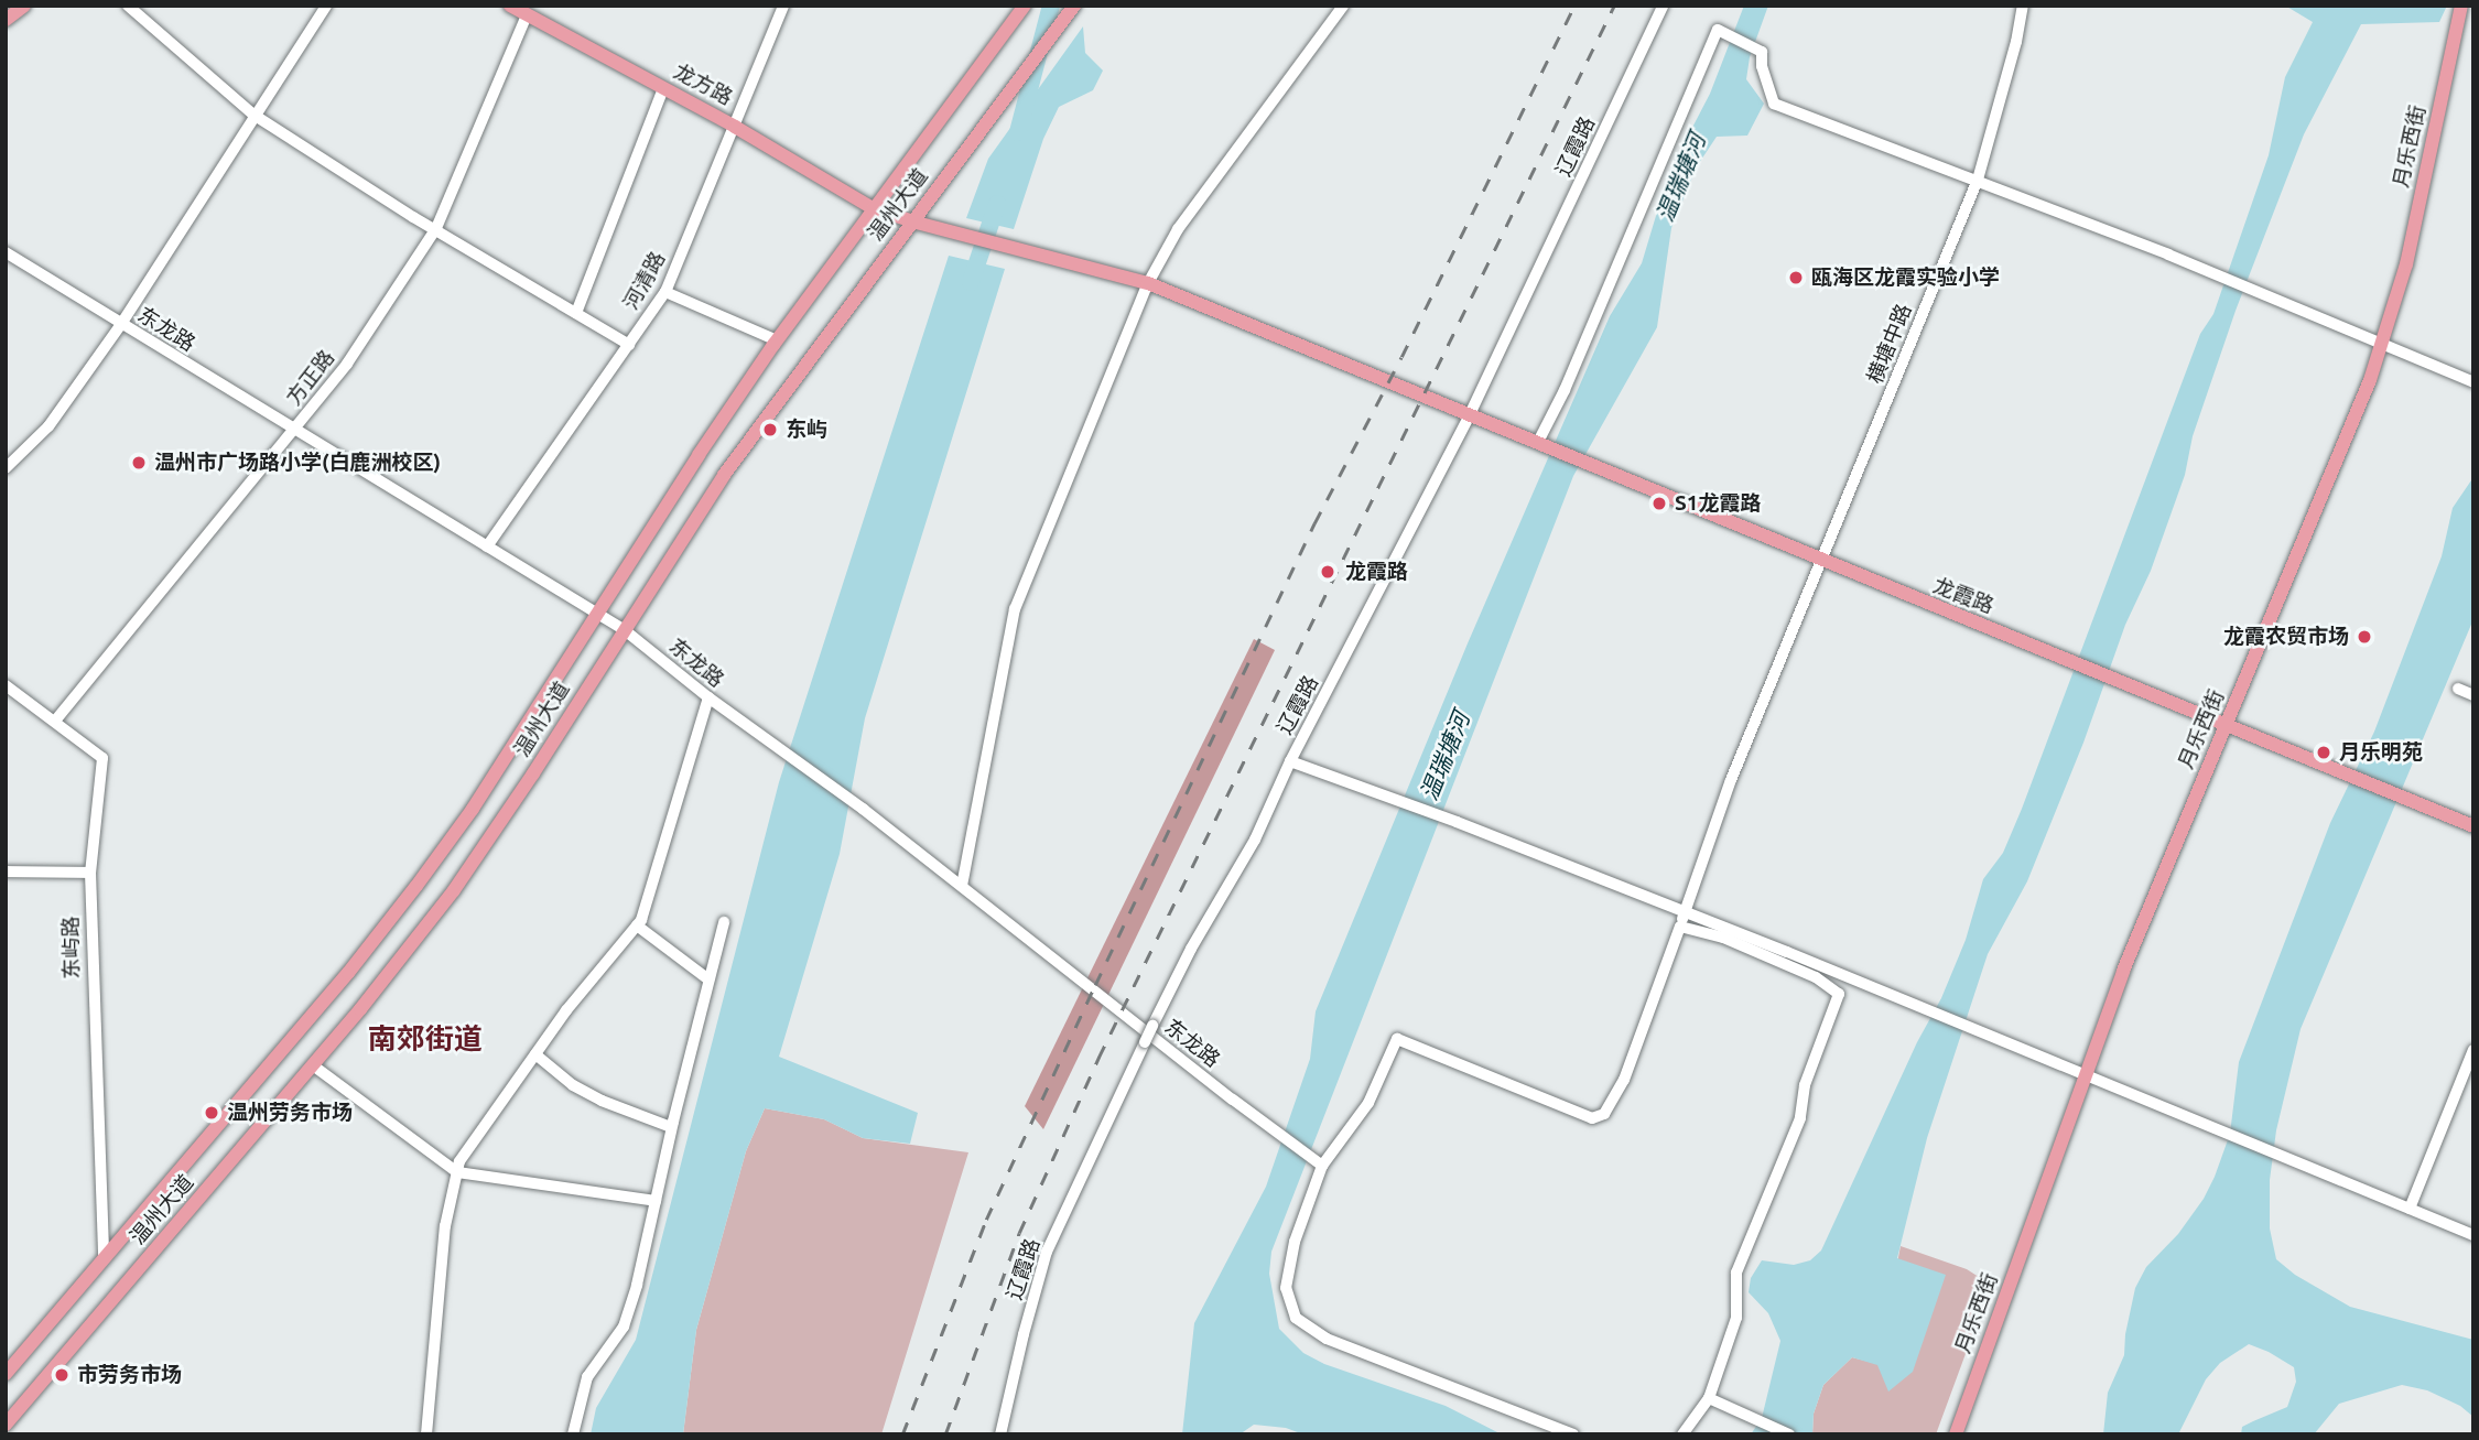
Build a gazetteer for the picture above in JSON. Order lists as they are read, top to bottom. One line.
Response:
{"streets":{"main road":["龙方路","月乐西街","温州大道","龙霞路"],"street":["辽霞路","河清路","东龙路","横塘中路","方正路","东屿路"]},"crossings":[["龙方路","温州大道"],["龙方路","河清路"],["龙方路","方正路"],["龙方路","龙霞路"],["辽霞路","龙霞路"],["月乐西街","龙霞路"],["温州大道","东龙路"],["温州大道","龙霞路"],["温州大道","东屿路"],["河清路","东龙路"],["东龙路","横塘中路"],["东龙路","方正路"],["横塘中路","龙霞路"],["方正路","东屿路"]],"districts":["南郊街道"],"water":["温瑞塘河"],"places":["瓯海区龙霞实验小学","东屿","温州市广场路小学(白鹿洲校区)","S1龙霞路","龙霞路","龙霞农贸市场","月乐明苑","温州劳务市场","市劳务市场"]}
